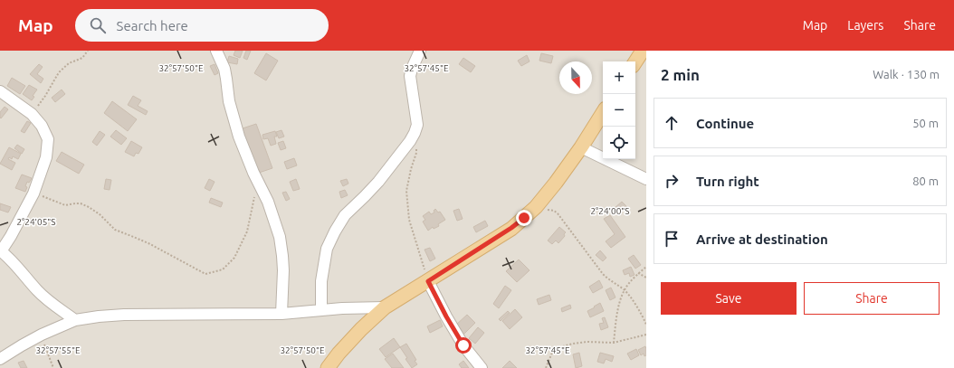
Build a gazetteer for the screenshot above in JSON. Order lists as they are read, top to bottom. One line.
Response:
{"north":"bottom","page":{"header":"Map","search":"Search here","nav":["Map","Layers","Share"],"heading":["2 min","Walk · 130 m"],"map_buttons":["+","−"],"list":[["Continue","50 m"],["Turn right","80 m"],"Arrive at destination"],"buttons":["Save","Share"]},"coordinates":["32°57'45\"E","32°57'50\"E","2°24'00\"S","2°24'05\"S","32°57'55\"E"]}
